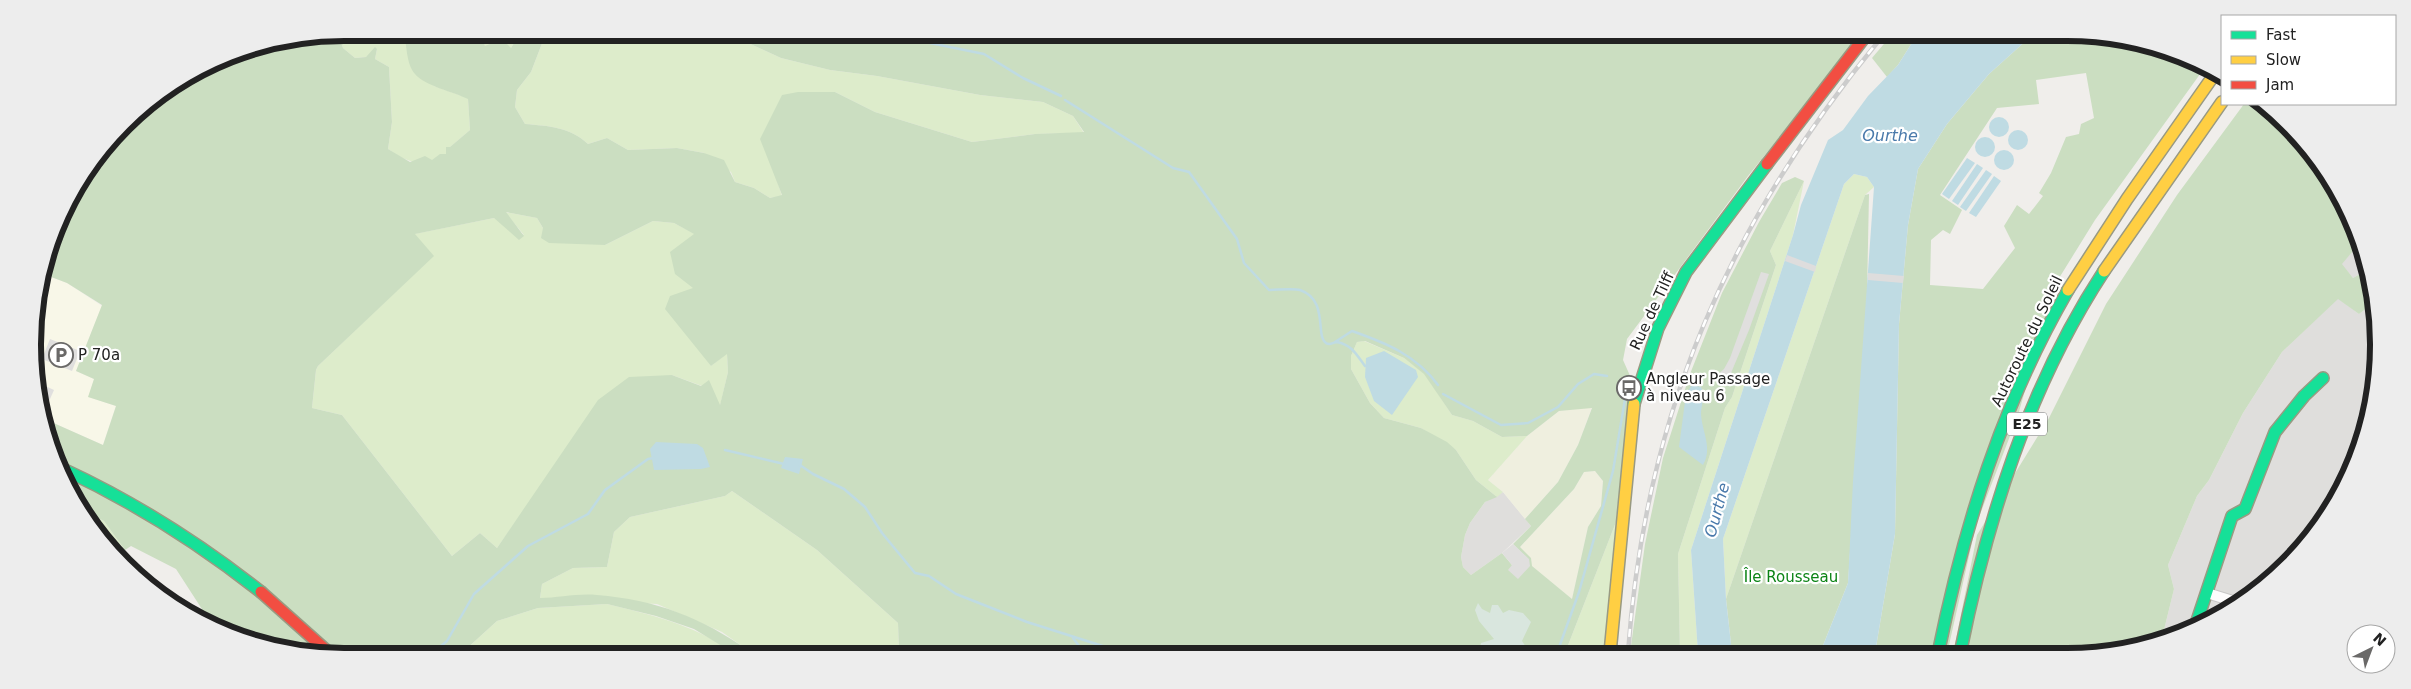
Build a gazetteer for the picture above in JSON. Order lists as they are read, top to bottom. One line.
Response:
{"streets":{"main road":["Rue de Tilff","Autoroute du Soleil","E25"]},"water":["Ourthe"],"parks":["Île Rousseau"],"places":{"parking":["P 70a"],"bus stop":["Angleur Passage à niveau 6"]},"legend":["Fast","Slow","Jam"],"north":"top right"}
